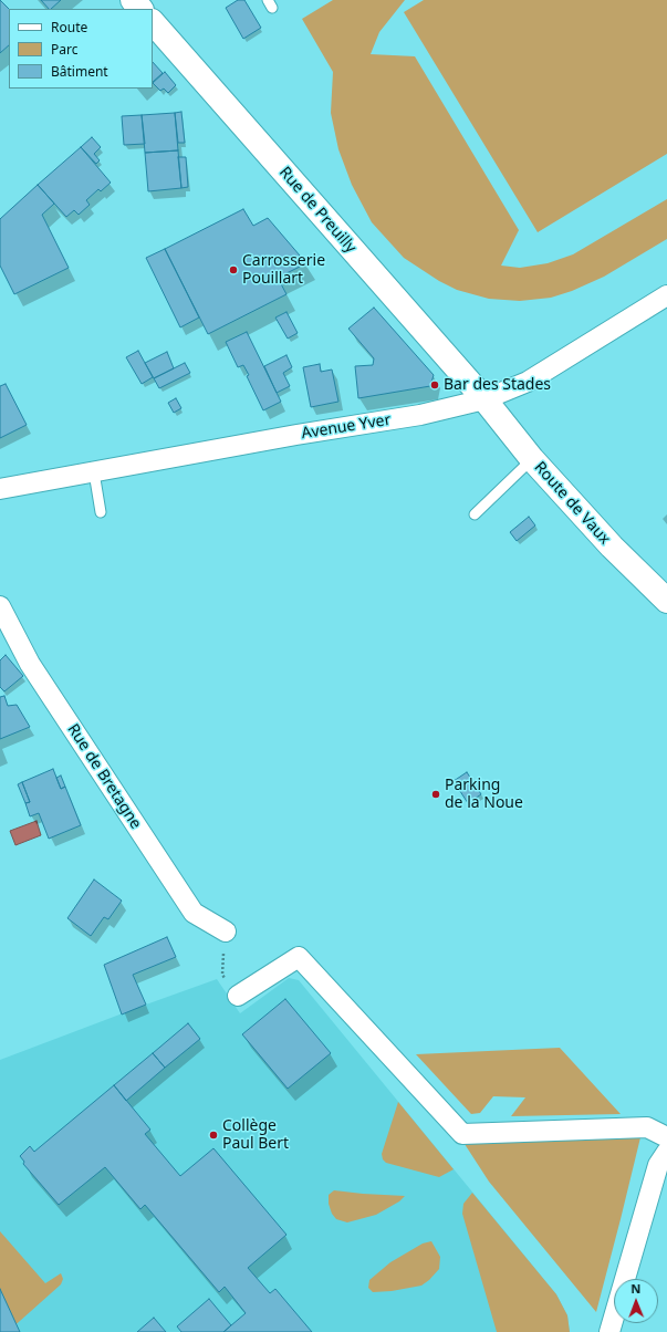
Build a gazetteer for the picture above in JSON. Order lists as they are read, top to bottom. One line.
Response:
{"streets":{"street":["Rue de Preuilly","Avenue Yver","Route de Vaux","Rue de Bretagne"]},"crossings":[["Rue de Preuilly","Avenue Yver"],["Rue de Preuilly","Route de Vaux"],["Avenue Yver","Route de Vaux"]],"places":["Carrosserie Pouillart","Bar des Stades","Parking de la Noue","Collège Paul Bert"],"legend":["Route","Parc","Bâtiment"],"north":"top"}
